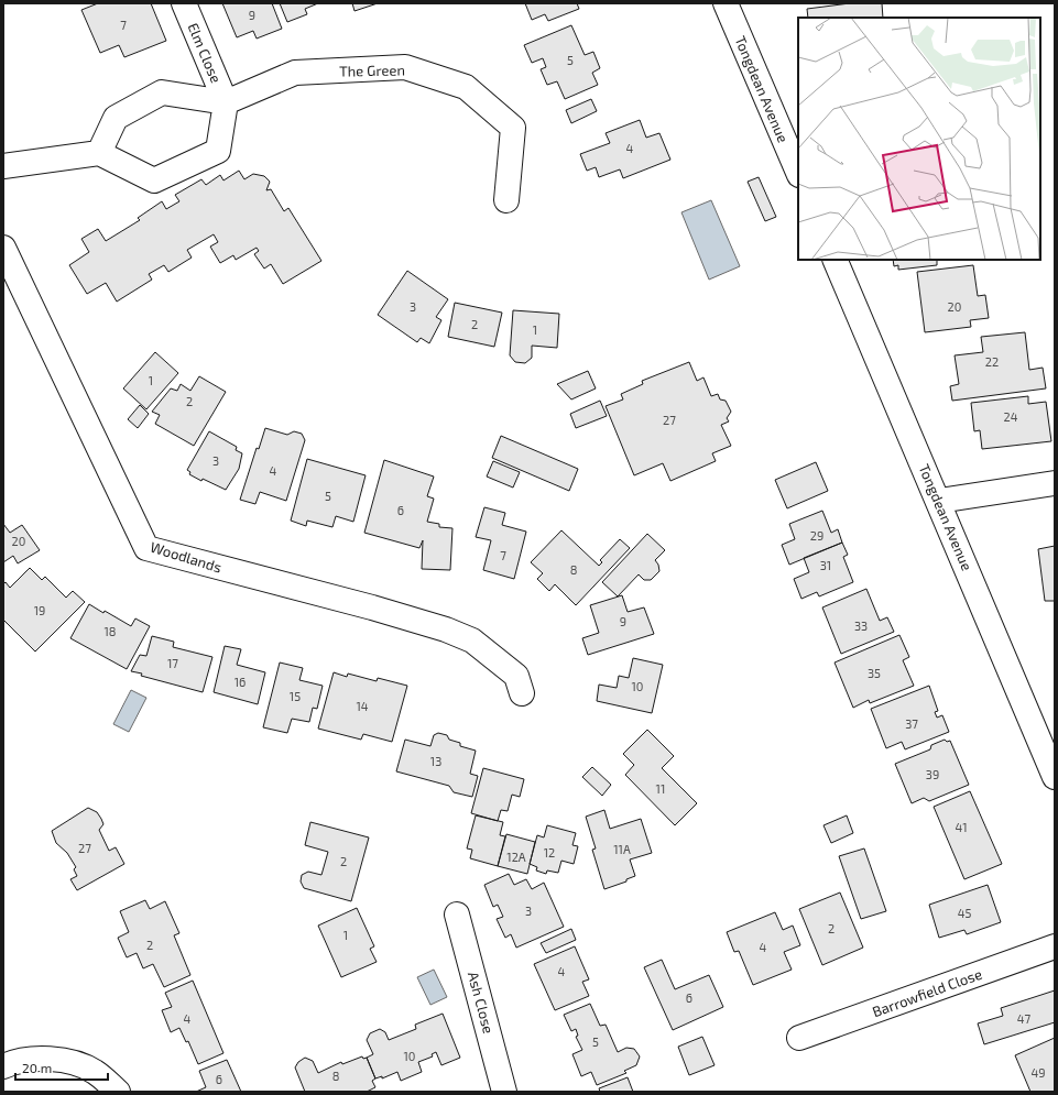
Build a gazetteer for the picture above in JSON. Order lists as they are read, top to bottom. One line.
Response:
{"streets":{"street":["Elm Close","The Green","Tongdean Avenue","Woodlands","Barrowfield Close","Ash Close"]},"crossings":[["Elm Close","The Green"]],"house_numbers":["9","7","5","4","3","20","2","1","22","1","2","24","27","3","4","5","6","29","20","7","31","8","19","9","33","18","17","35","16","10","15","14","37","13","39","11","41","27","11A","12","12A","2","3","45","2","1","2","4","4","6","4","47","5","10","49","8","6"],"scale_bar":"20 m"}
